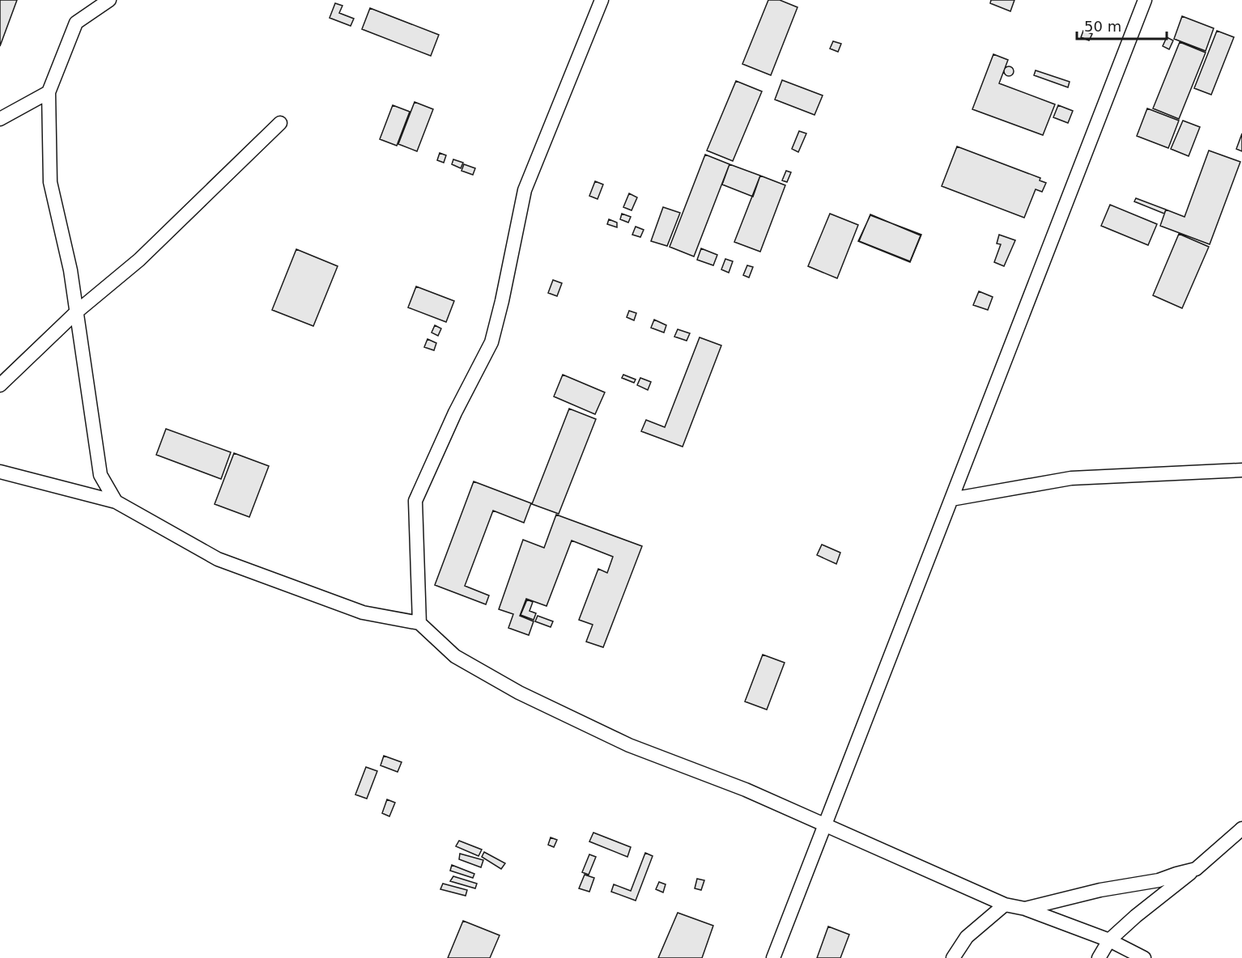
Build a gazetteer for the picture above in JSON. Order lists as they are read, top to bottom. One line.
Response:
{"scale_bar":"50 m"}
